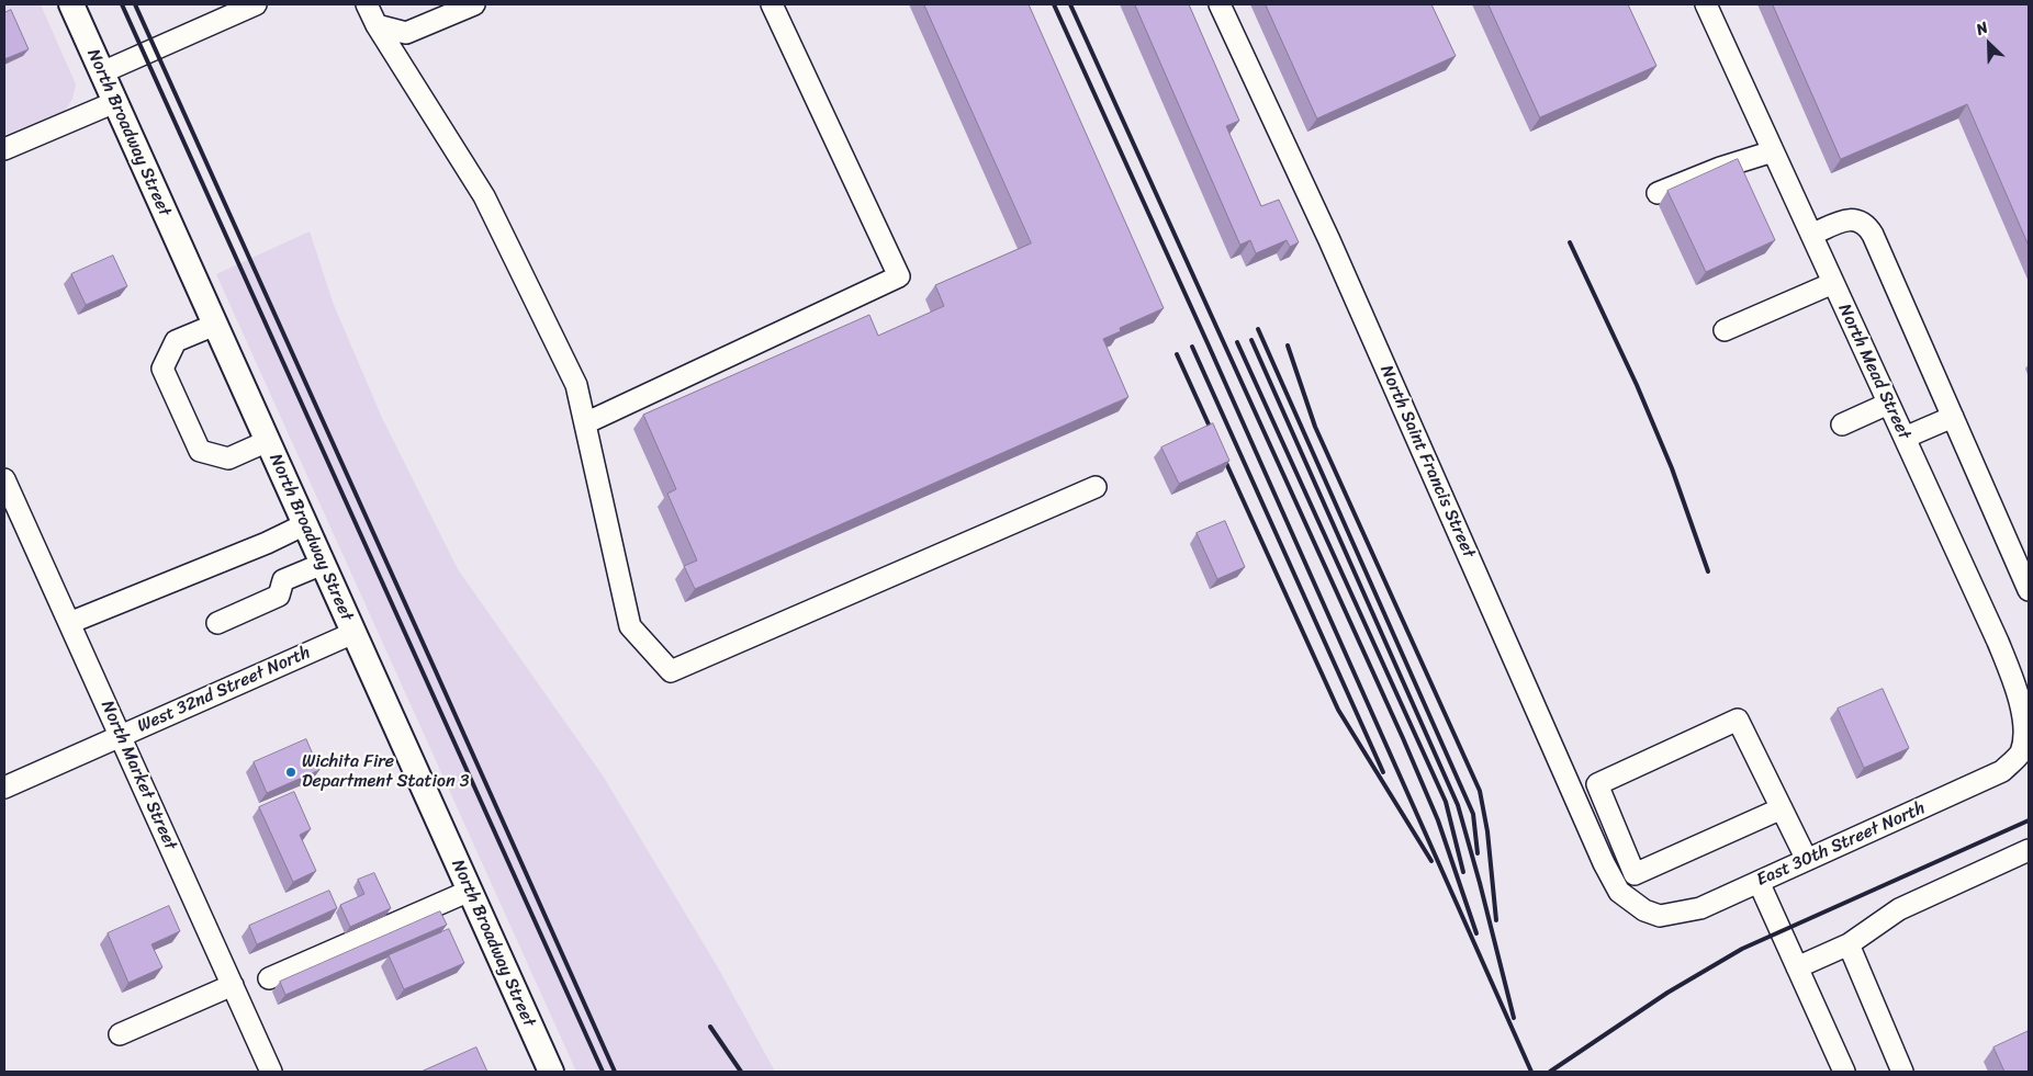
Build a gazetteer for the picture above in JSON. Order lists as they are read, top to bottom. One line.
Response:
{"streets":{"main road":["North Broadway Street"],"street":["North Mead Street","North Saint Francis Street","West 32nd Street North","North Market Street","East 30th Street North"]},"crossings":[["North Broadway Street","West 32nd Street North"],["North Mead Street","East 30th Street North"],["North Saint Francis Street","East 30th Street North"],["West 32nd Street North","North Market Street"]],"places":["Wichita Fire Department Station 3"],"north":"top left"}
